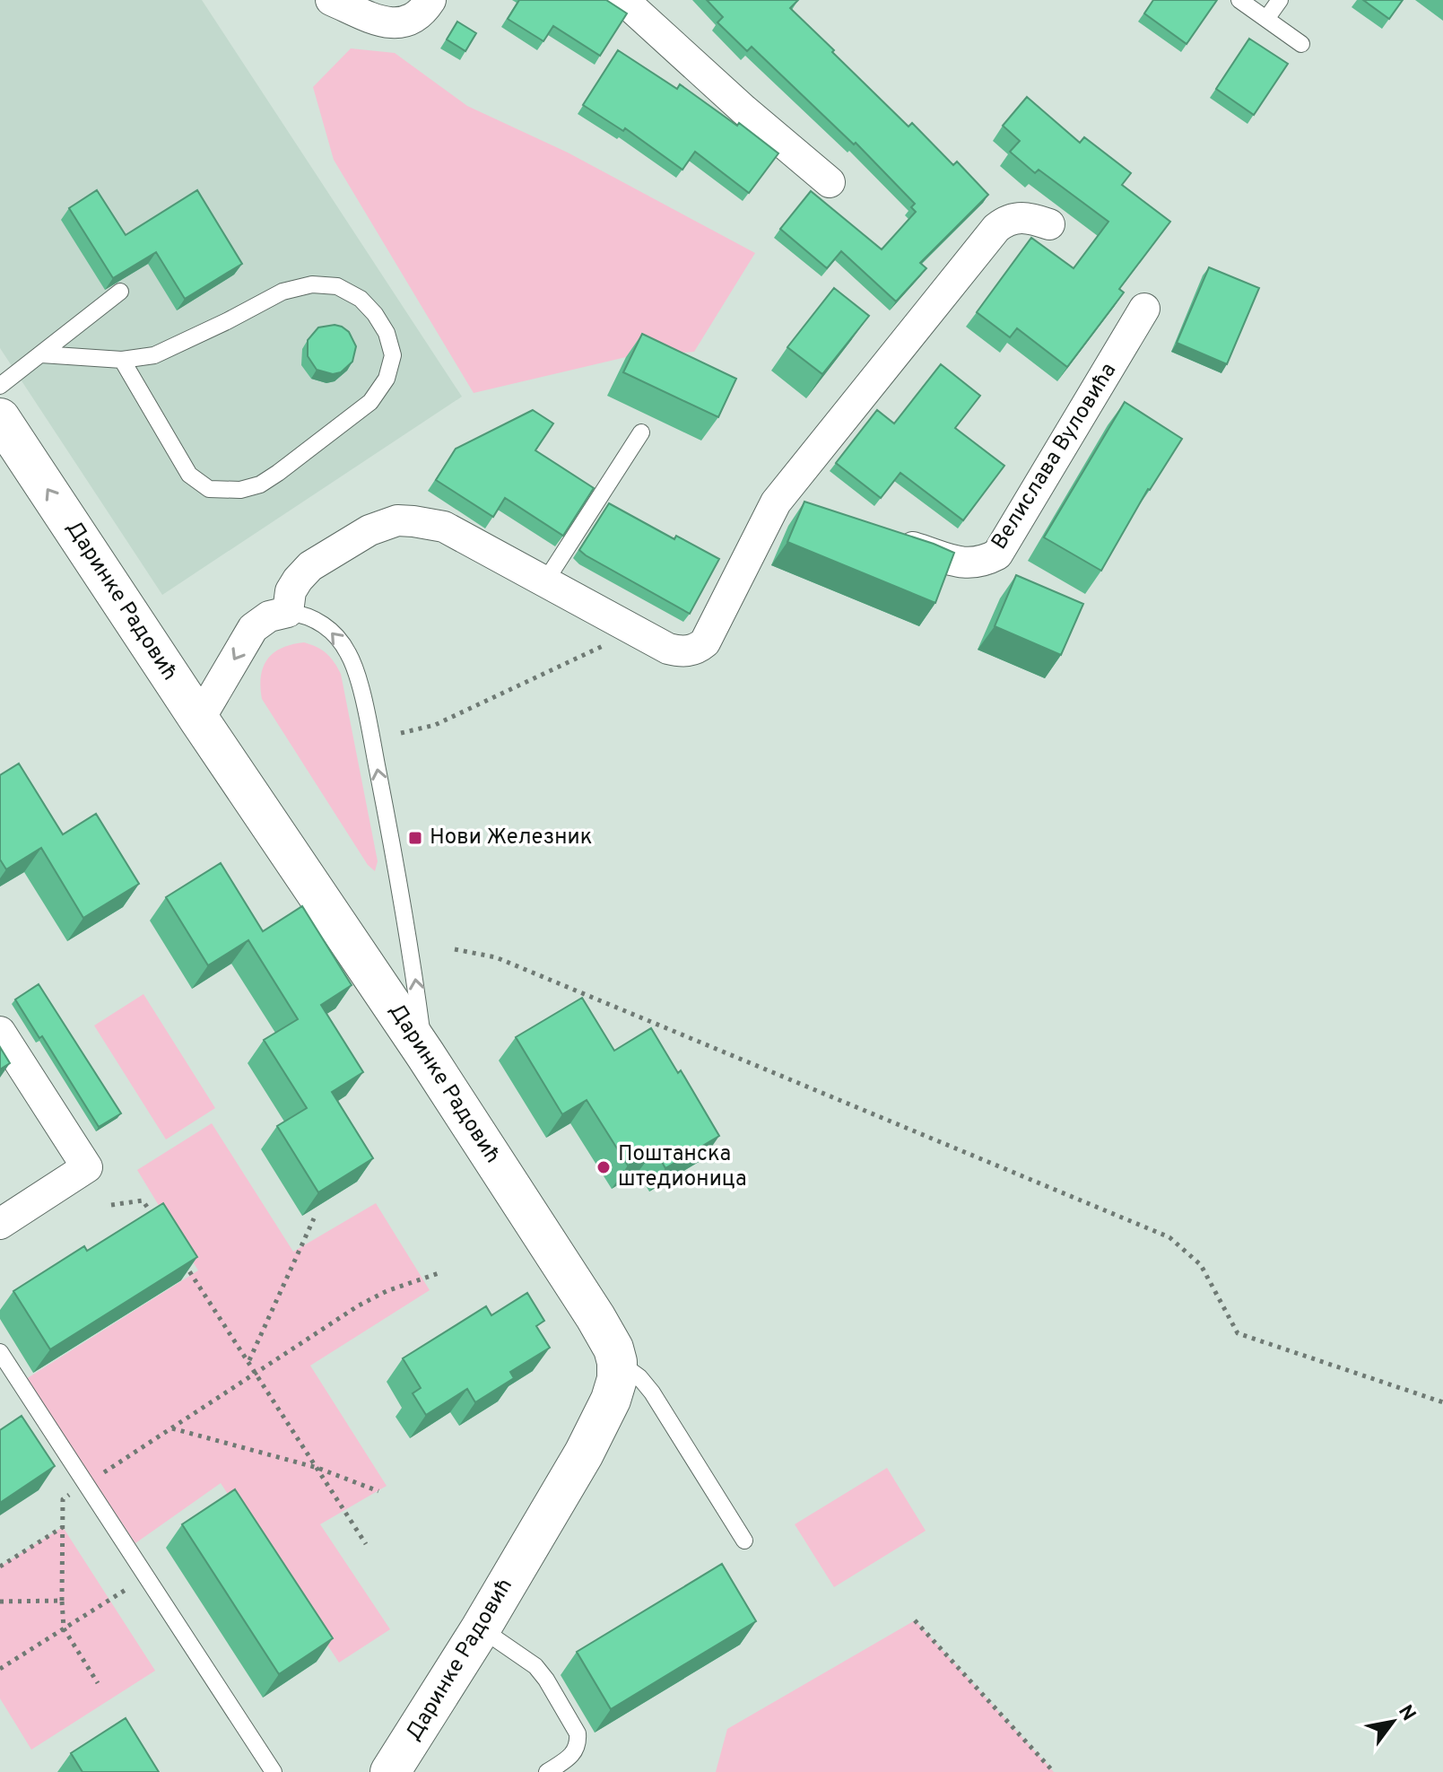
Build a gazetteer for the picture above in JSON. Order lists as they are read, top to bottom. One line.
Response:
{"streets":{"street":["Велислава Вуловића","Даринке Радовић"]},"places":{"transit":["Нови Железник"],"other":["Поштанска штедионица"]},"north":"top right"}
